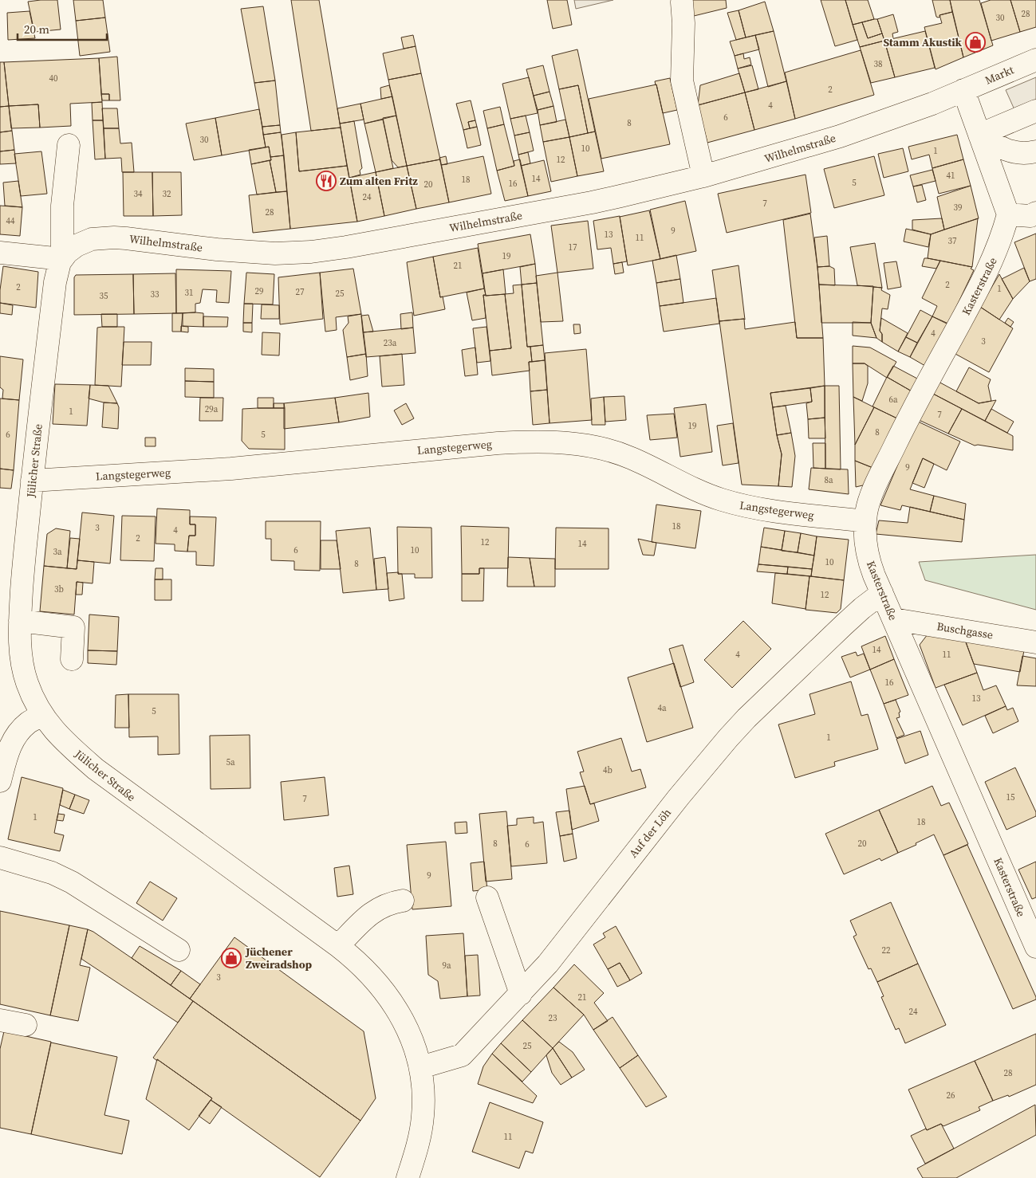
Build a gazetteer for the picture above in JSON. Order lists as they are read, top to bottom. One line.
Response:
{"streets":{"street":["Markt","Wilhelmstraße","Kasterstraße","Langstegerweg","Jülicher Straße","Buschgasse","Auf der Löh"]},"crossings":[["Markt","Wilhelmstraße"],["Wilhelmstraße","Jülicher Straße"],["Kasterstraße","Langstegerweg"],["Kasterstraße","Buschgasse"],["Kasterstraße","Auf der Löh"],["Langstegerweg","Jülicher Straße"],["Jülicher Straße","Auf der Löh"]],"places":{"shop":["Stamm Akustik","Jüchener Zweiradshop"],"restaurant":["Zum alten Fritz"]},"house_numbers":["28","30","38","40","2","4","6","8","30","10","1","12","41","14","18","5","16","20","34","32","24","7","39","28","44","9","13","11","37","17","19","21","2","2","1","29","27","31","25","33","35","4","3","23a","6a","29a","1","7","19","8","6","5","9","8a","18","3","4","2","12","14","6","10","3a","10","8","3b","12","14","4","11","16","13","4a","5","1","5a","4b","15","7","1","18","8","20","6","9","22","9a","3","21","24","23","25","28","26","11"],"scale_bar":"20 m"}
